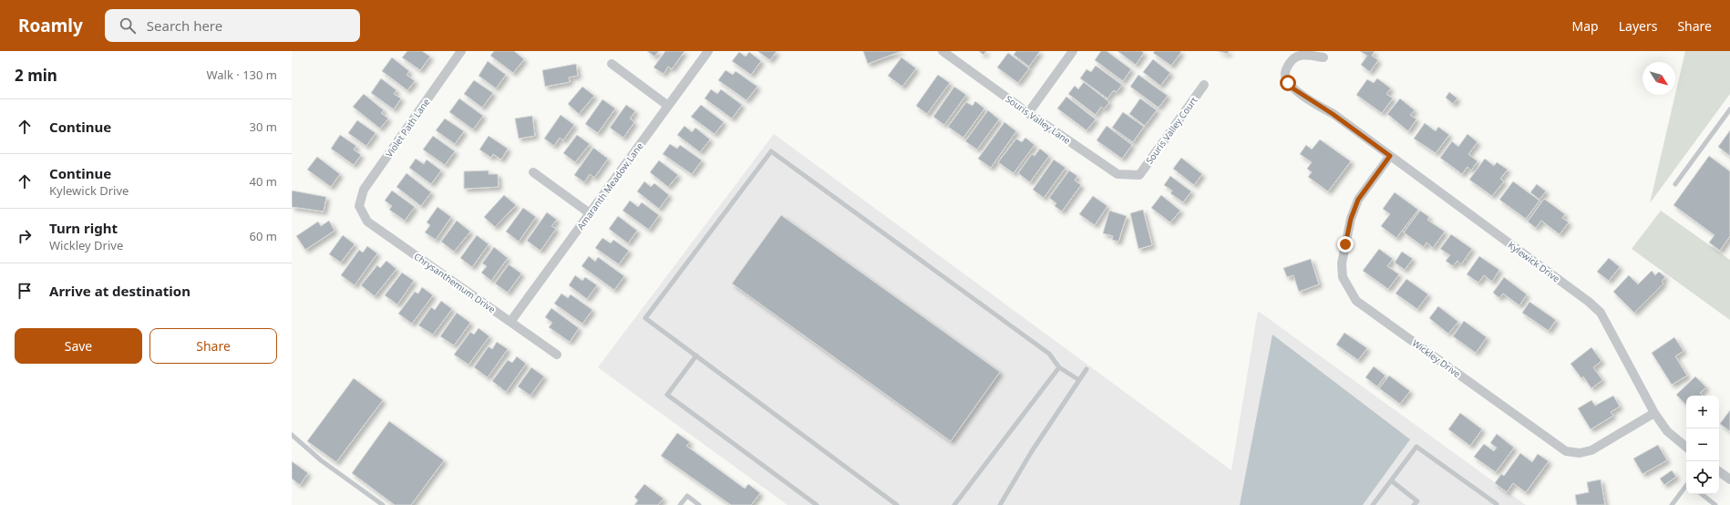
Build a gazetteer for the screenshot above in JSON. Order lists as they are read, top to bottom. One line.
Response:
{"streets":{"street":["Souris Valley Lane","Violet Path Lane","Souris Valley Court","Amaranth Meadow Lane","Kylewick Drive","Chrysanthemum Drive","Wickley Drive"]},"crossings":[["Souris Valley Lane","Souris Valley Court"],["Violet Path Lane","Chrysanthemum Drive"],["Amaranth Meadow Lane","Chrysanthemum Drive"],["Kylewick Drive","Wickley Drive"]],"north":"bottom right","page":{"header":"Roamly","search":"Search here","nav":["Map","Layers","Share"],"heading":["2 min","Walk · 130 m"],"list":[["Continue","30 m"],["Continue","Kylewick Drive","40 m"],["Turn right","Wickley Drive","60 m"],"Arrive at destination"],"buttons":["Save","Share"],"map_buttons":["+","−"]}}
